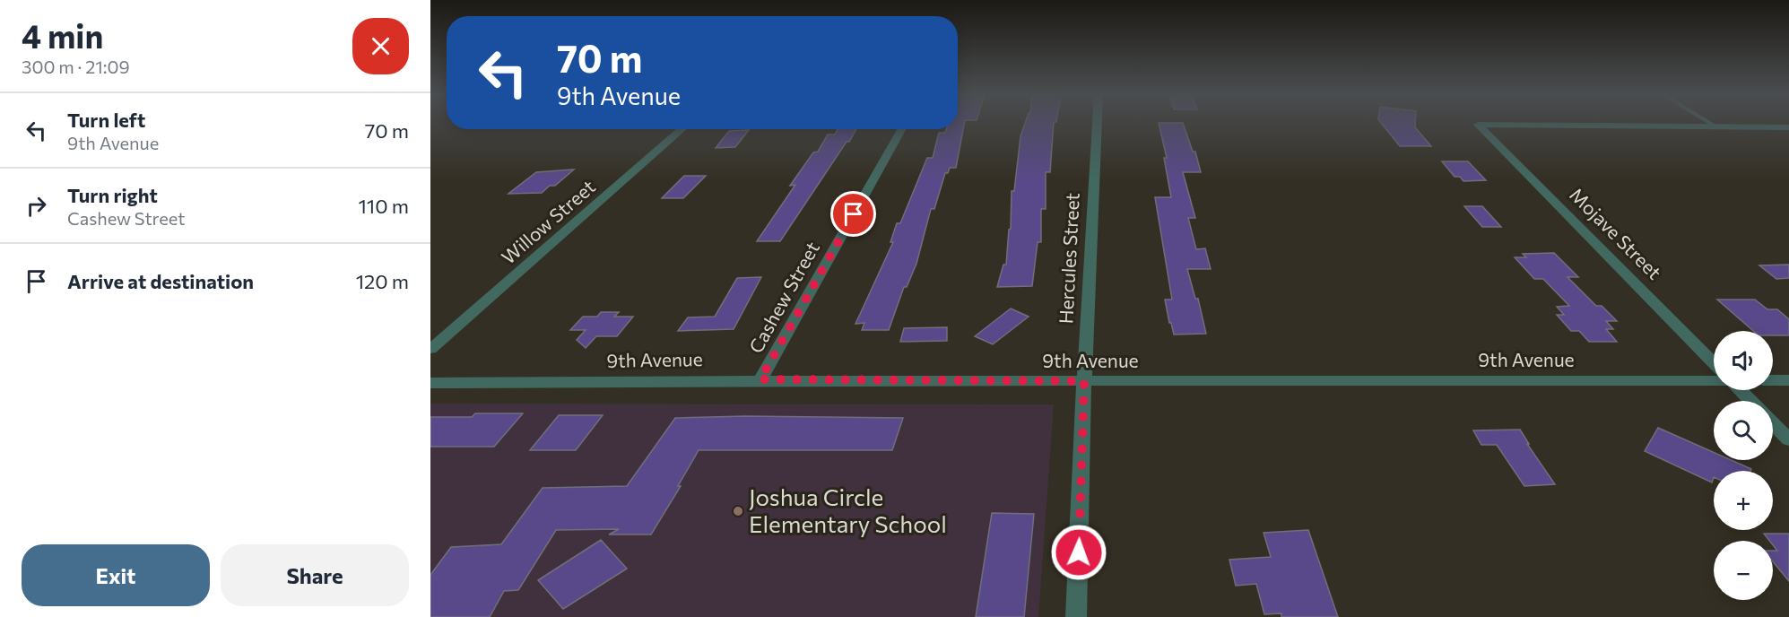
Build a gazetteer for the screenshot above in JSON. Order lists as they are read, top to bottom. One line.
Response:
{"streets":{"street":["Willow Street","Mojave Street","Hercules Street","Cashew Street","9th Avenue"]},"crossings":[["Hercules Street","9th Avenue"],["Cashew Street","9th Avenue"]],"places":["Joshua Circle Elementary School"],"page":{"heading":["4 min","300 m · 21:09"],"turn":["70 m","9th Avenue"],"list":[{"name":"Turn left","note":"9th Avenue","value":"70 m"},{"name":"Turn right","note":"Cashew Street","value":"110 m"},{"name":"Arrive at destination","value":"120 m"}],"map_buttons":["+","−"],"buttons":["Exit","Share"]}}
